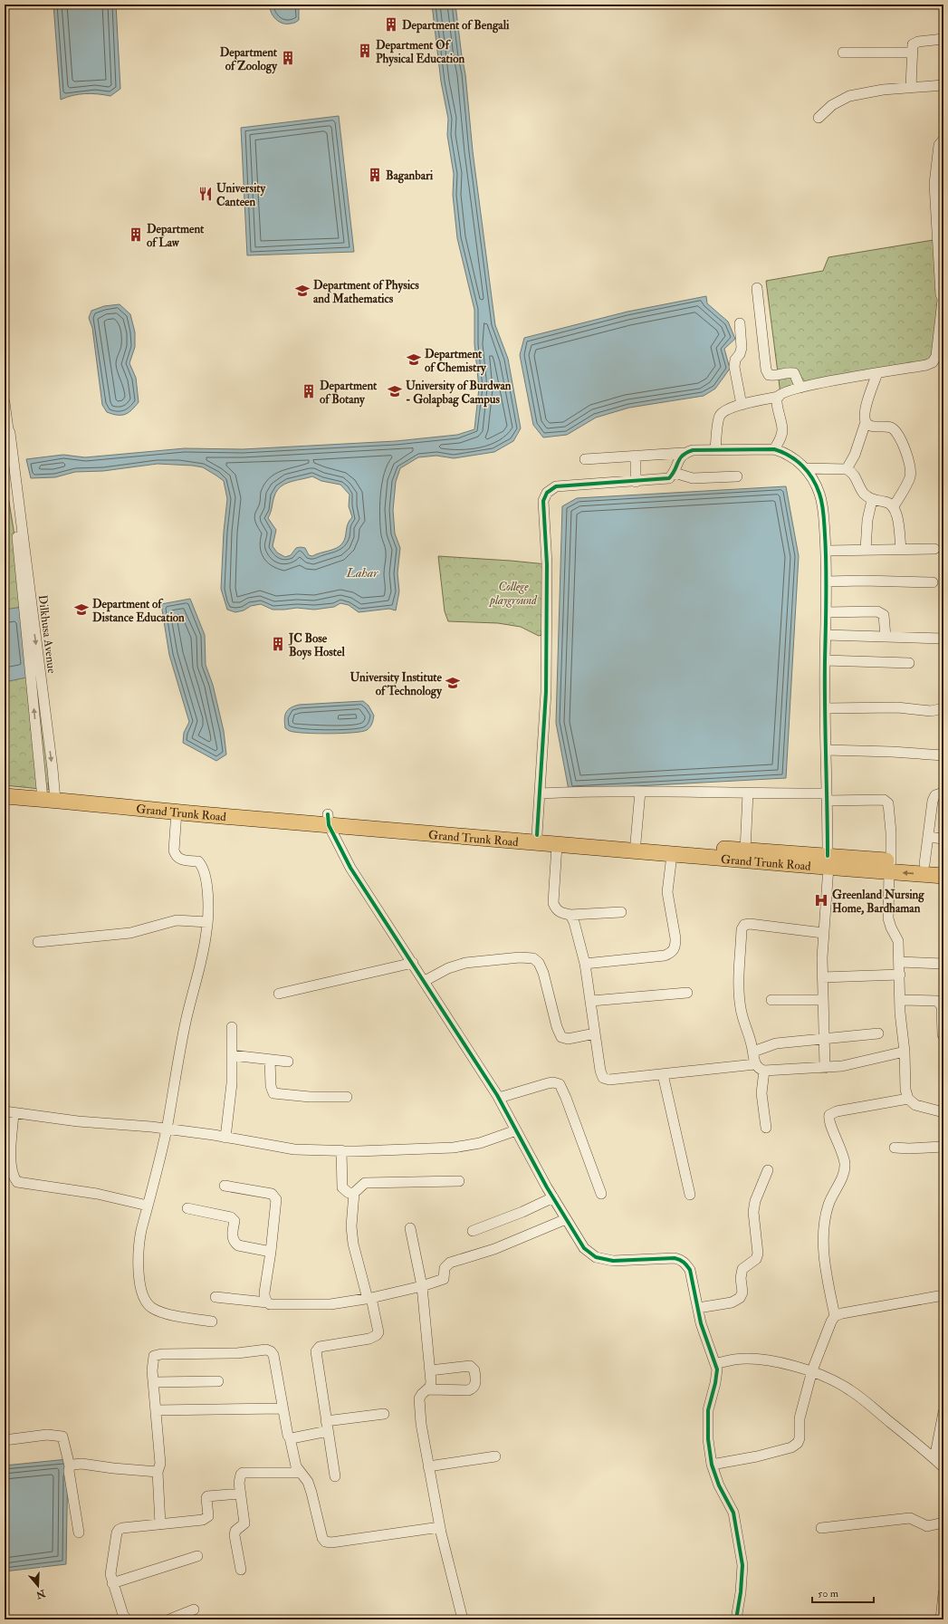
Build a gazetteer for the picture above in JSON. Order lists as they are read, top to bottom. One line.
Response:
{"streets":{"main road":["Grand Trunk Road"],"street":["Dilkhusa Avenue"]},"crossings":[["Dilkhusa Avenue","Grand Trunk Road"]],"water":["Lahar"],"parks":["College playground"],"places":{"building":["Department of Bengali","Department Of Physical Education","Department of Zoology","Baganbari","Department of Law","Department of Botany","JC Bose Boys Hostel"],"restaurant":["University Canteen"],"school or university":["Department of Physics and Mathematics","Department of Chemistry","University of Burdwan - Golapbag Campus","Department of Distance Education","University Institute of Technology"],"hospital":["Greenland Nursing Home, Bardhaman"]},"scale_bar":"50 m","north":"bottom"}
